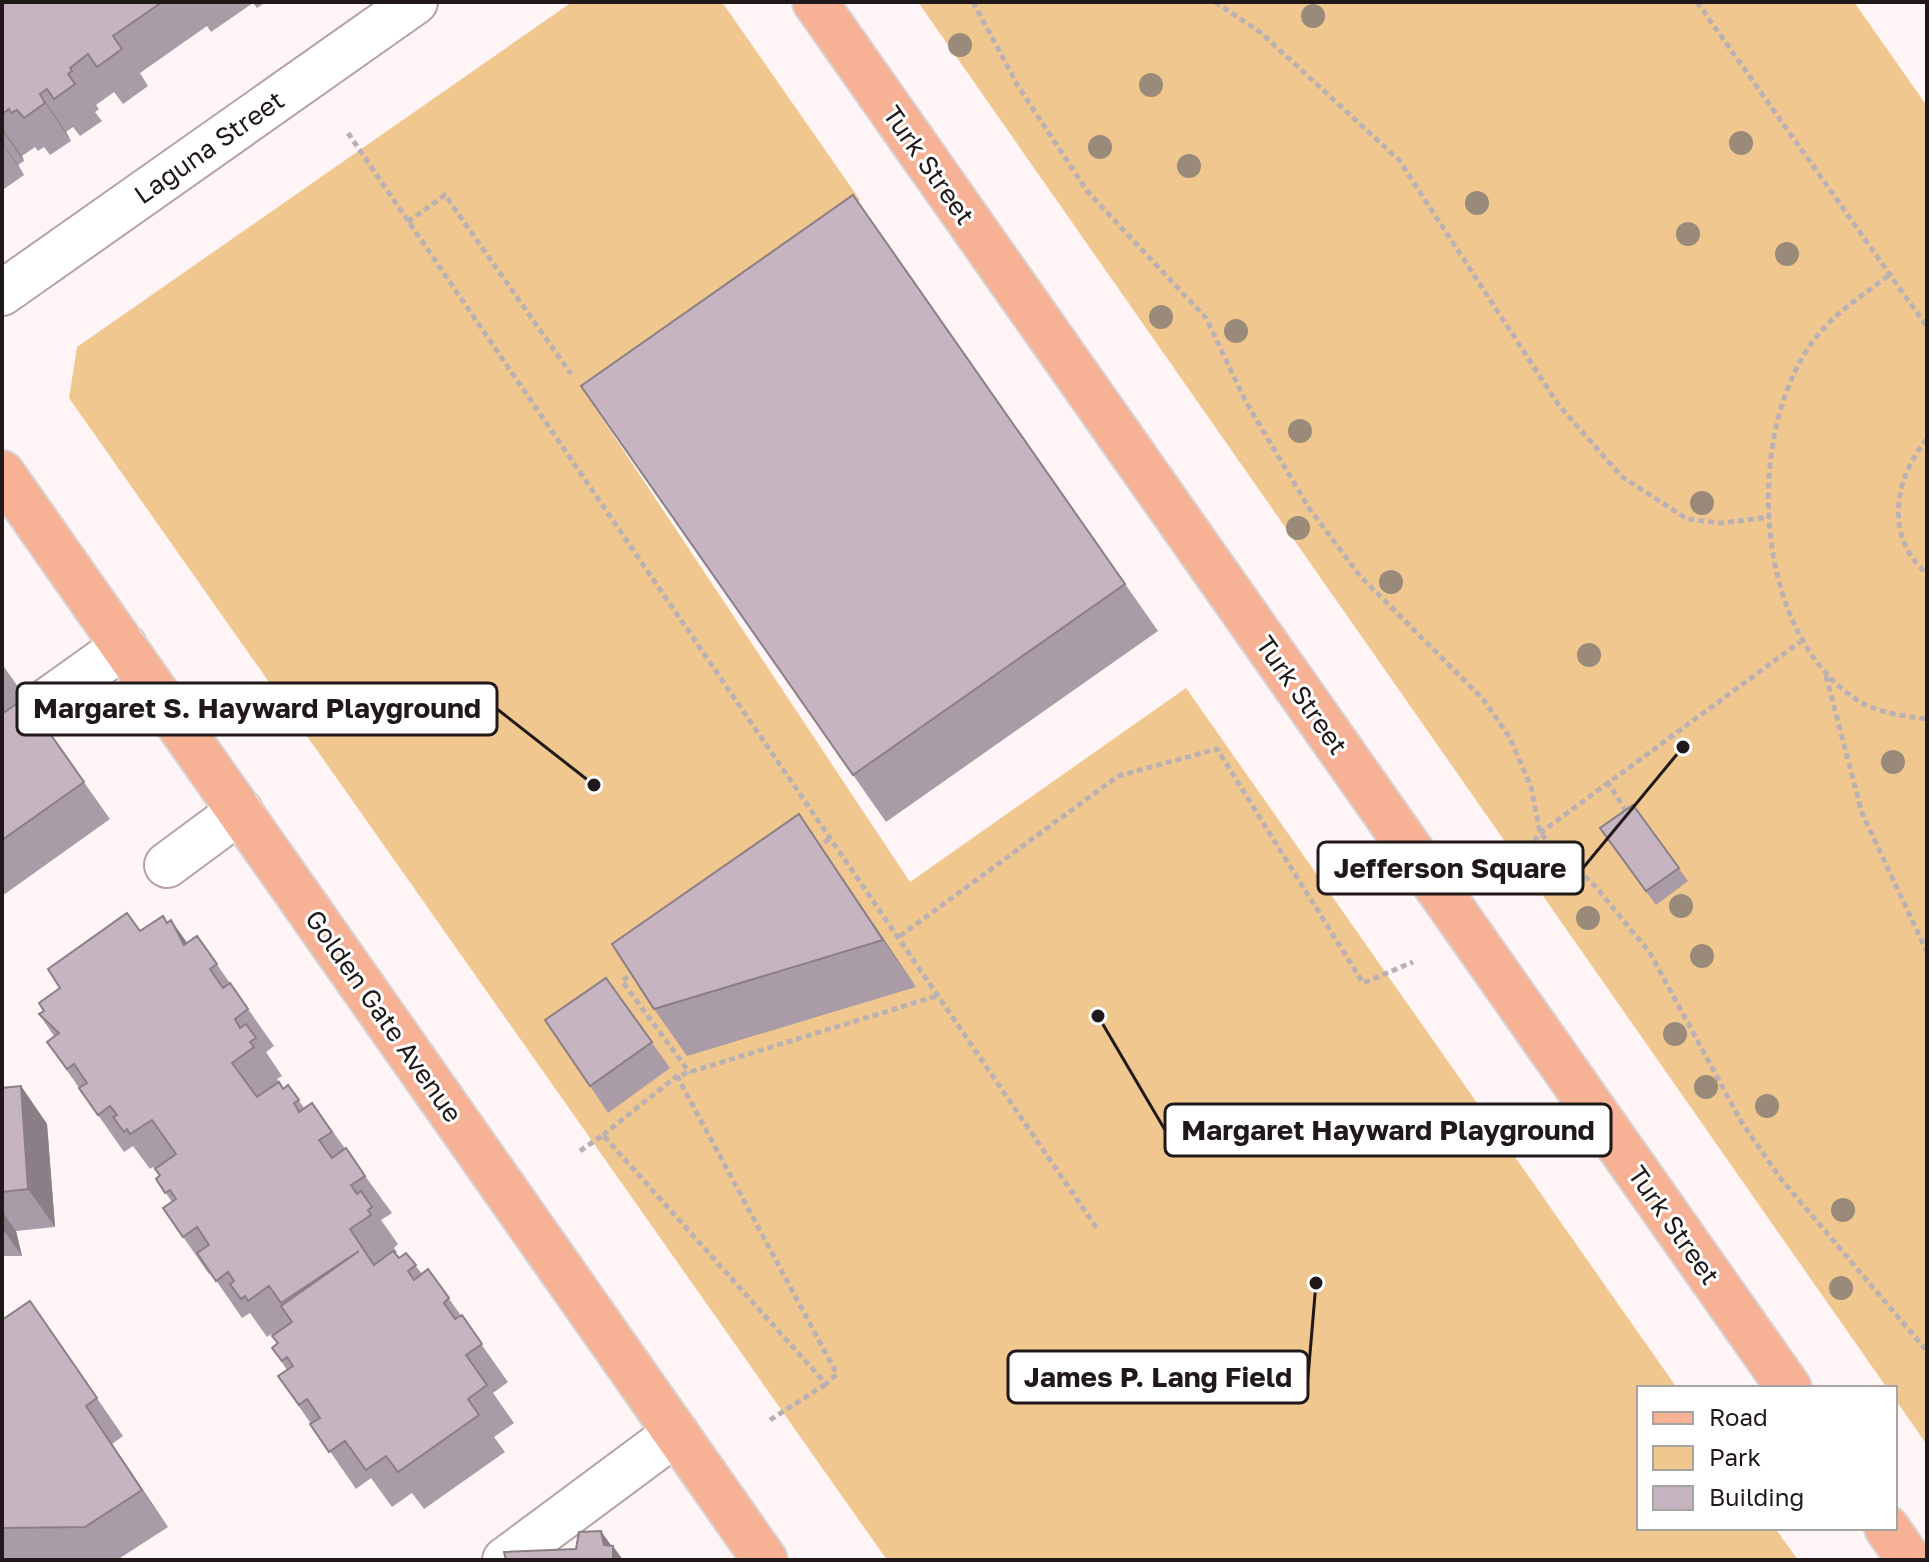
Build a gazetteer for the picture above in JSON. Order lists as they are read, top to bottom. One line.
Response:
{"streets":{"main road":["Turk Street","Golden Gate Avenue"],"street":["Laguna Street"]},"places":["Jefferson Square","Margaret S. Hayward Playground","Margaret Hayward Playground","James P. Lang Field"],"legend":["Road","Park","Building"]}
